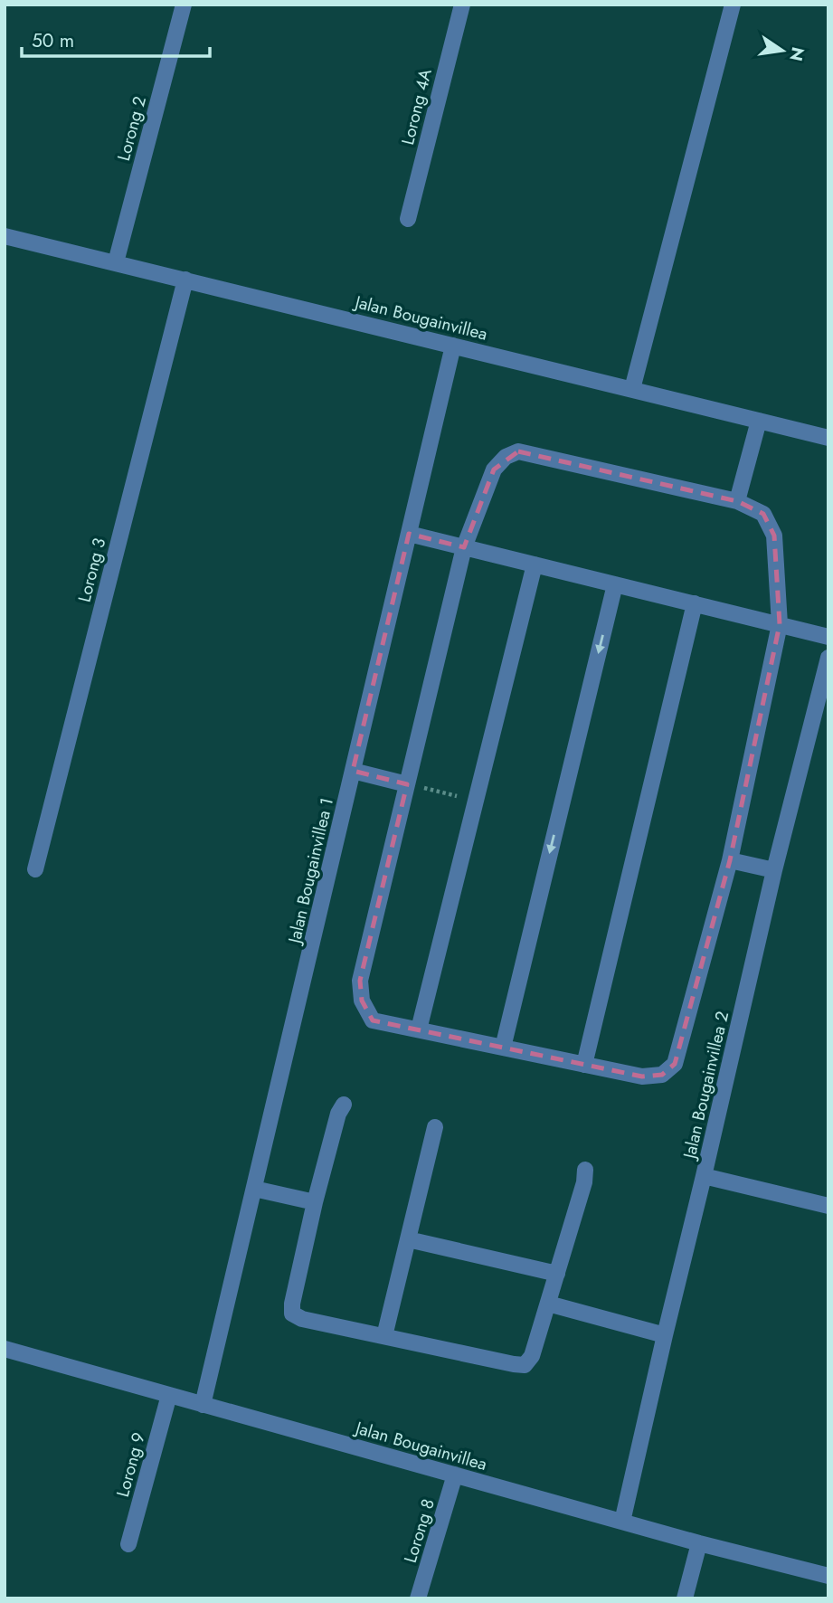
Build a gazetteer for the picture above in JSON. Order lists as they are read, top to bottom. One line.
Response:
{"streets":{"street":["Lorong 4A","Lorong 2","Jalan Bougainvillea","Lorong 3","Jalan Bougainvillea 1","Jalan Bougainvillea 2","Lorong 9","Lorong 8"]},"crossings":[["Lorong 2","Jalan Bougainvillea"],["Jalan Bougainvillea","Lorong 3"],["Jalan Bougainvillea","Jalan Bougainvillea 1"],["Jalan Bougainvillea","Jalan Bougainvillea 2"],["Jalan Bougainvillea","Lorong 9"],["Jalan Bougainvillea","Lorong 8"]],"scale_bar":"50 m","north":"right"}
